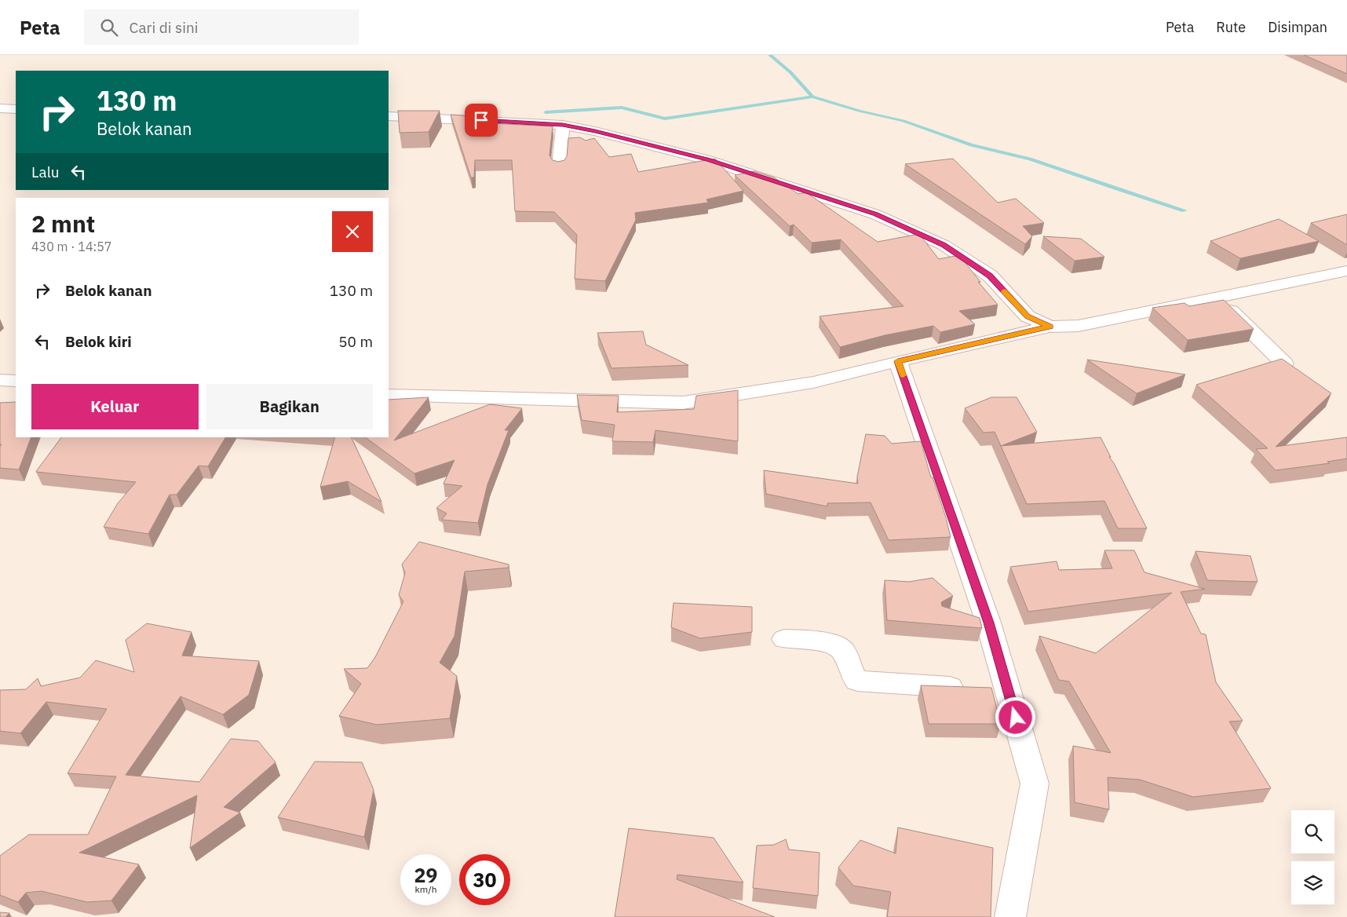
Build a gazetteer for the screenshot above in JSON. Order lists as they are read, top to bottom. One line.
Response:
{"page":{"header":"Peta","search":"Cari di sini","nav":["Peta","Rute","Disimpan"],"turn":["130 m","Belok kanan"],"then":"Lalu","heading":["2 mnt","430 m · 14:57"],"list":[{"name":"Belok kanan","value":"130 m"},{"name":"Belok kiri","value":"50 m"}],"buttons":["Keluar","Bagikan"],"speed":"29 km/h","limit":"30"}}
